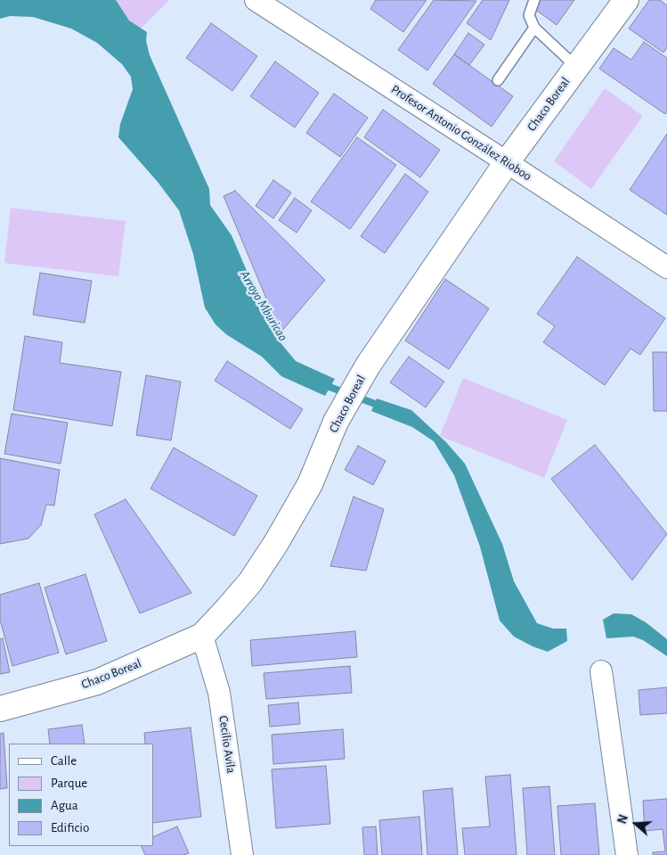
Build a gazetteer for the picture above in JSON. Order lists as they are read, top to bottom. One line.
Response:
{"streets":{"main road":["Chaco Boreal"],"street":["Profesor Antonio González Rioboo","Cecilio Avila"]},"crossings":[["Chaco Boreal","Profesor Antonio González Rioboo"],["Chaco Boreal","Cecilio Avila"]],"water":["Arroyo Mburicao"],"legend":["Calle","Parque","Agua","Edificio"],"north":"left"}
